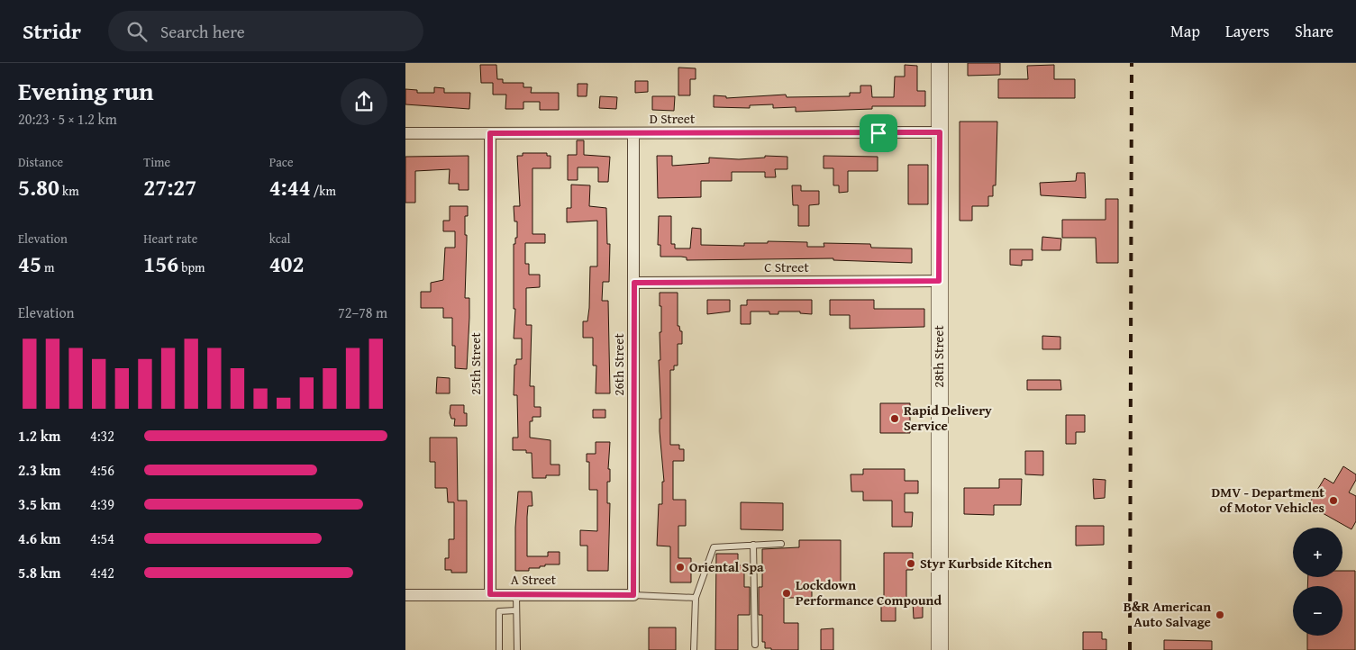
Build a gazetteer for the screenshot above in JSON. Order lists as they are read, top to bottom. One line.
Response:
{"streets":{"main road":["28th Street"],"street":["D Street","C Street","25th Street","26th Street","A Street"]},"crossings":[["D Street","28th Street"],["D Street","25th Street"],["D Street","26th Street"],["C Street","28th Street"],["C Street","26th Street"],["25th Street","A Street"],["26th Street","A Street"]],"places":["Rapid Delivery Service","DMV - Department of Motor Vehicles","Styr Kurbside Kitchen","Oriental Spa","Lockdown Performance Compound","B&R American Auto Salvage"],"page":{"header":"Stridr","search":"Search here","nav":["Map","Layers","Share"],"heading":["Evening run","20:23 · 5 × 1.2 km"],"stats":[["Distance","5.80 km"],["Time","27:27"],["Pace","4:44 /km"],["Elevation","45 m"],["Heart rate","156 bpm"],["kcal","402"]],"chart":["Elevation","72–78 m"],"list":[{"name":"1.2 km","note":"4:32"},{"name":"2.3 km","note":"4:56"},{"name":"3.5 km","note":"4:39"},{"name":"4.6 km","note":"4:54"},{"name":"5.8 km","note":"4:42"}],"map_buttons":["+","−"]}}
